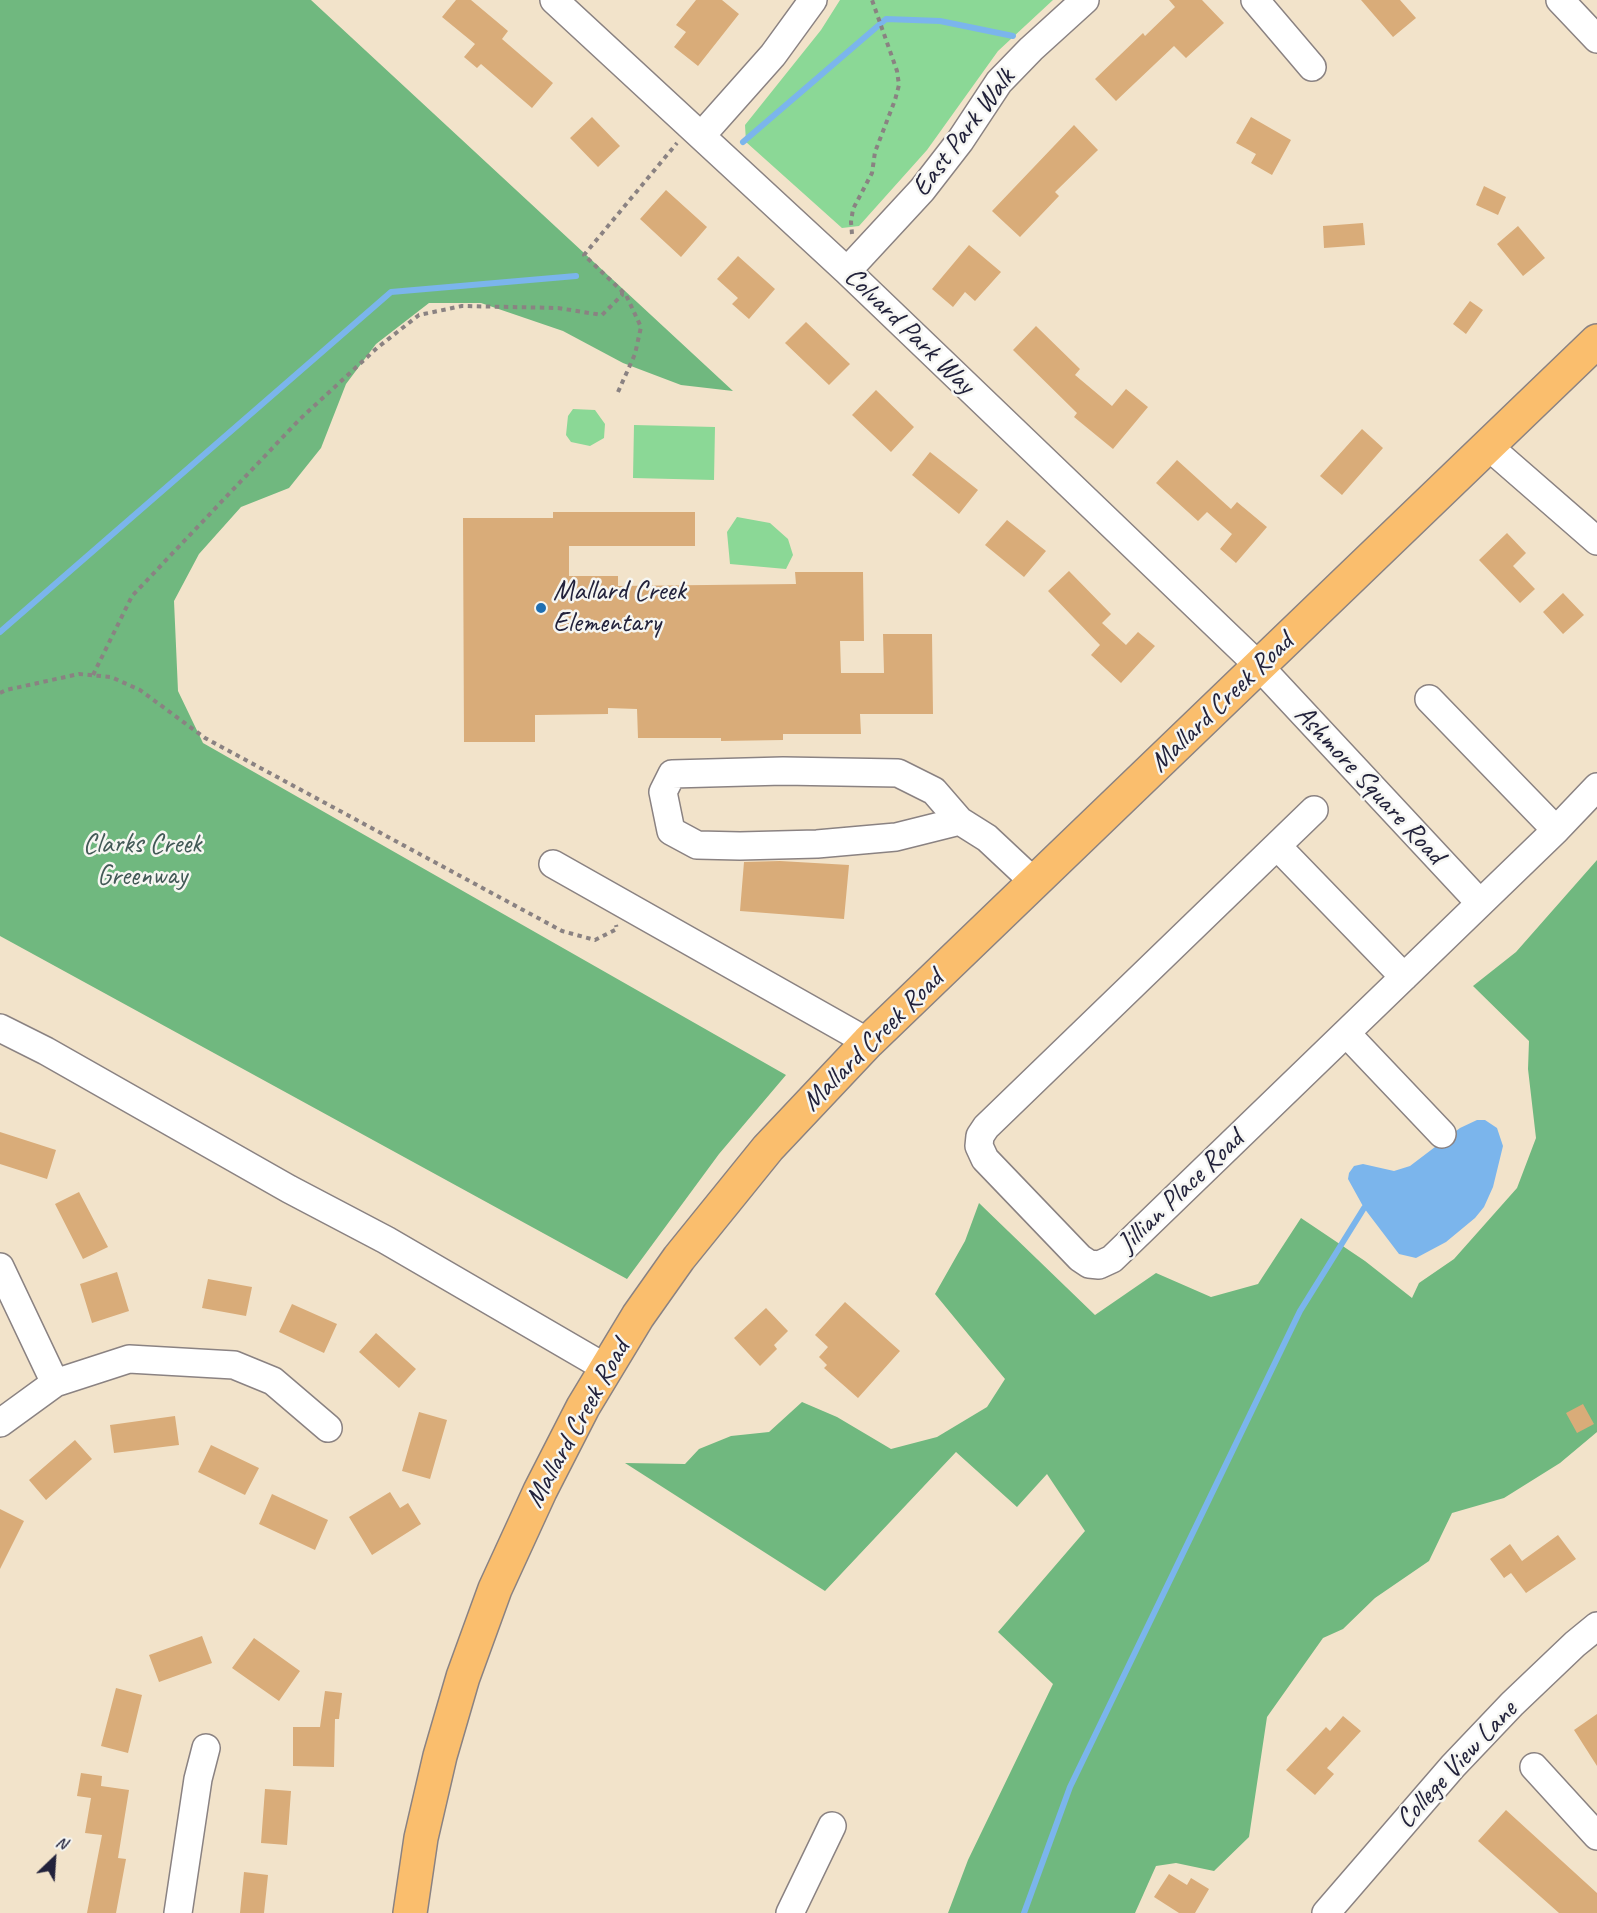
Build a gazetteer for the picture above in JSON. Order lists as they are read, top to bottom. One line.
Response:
{"streets":{"main road":["Mallard Creek Road"],"street":["East Park Walk","Colvard Park Way","Ashmore Square Road","Jillian Place Road","College View Lane"]},"crossings":[["East Park Walk","Colvard Park Way"],["Colvard Park Way","Mallard Creek Road"],["Colvard Park Way","Ashmore Square Road"],["Mallard Creek Road","Ashmore Square Road"],["Ashmore Square Road","Jillian Place Road"]],"parks":["Clarks Creek Greenway"],"places":["Mallard Creek Elementary"],"north":"top right"}
